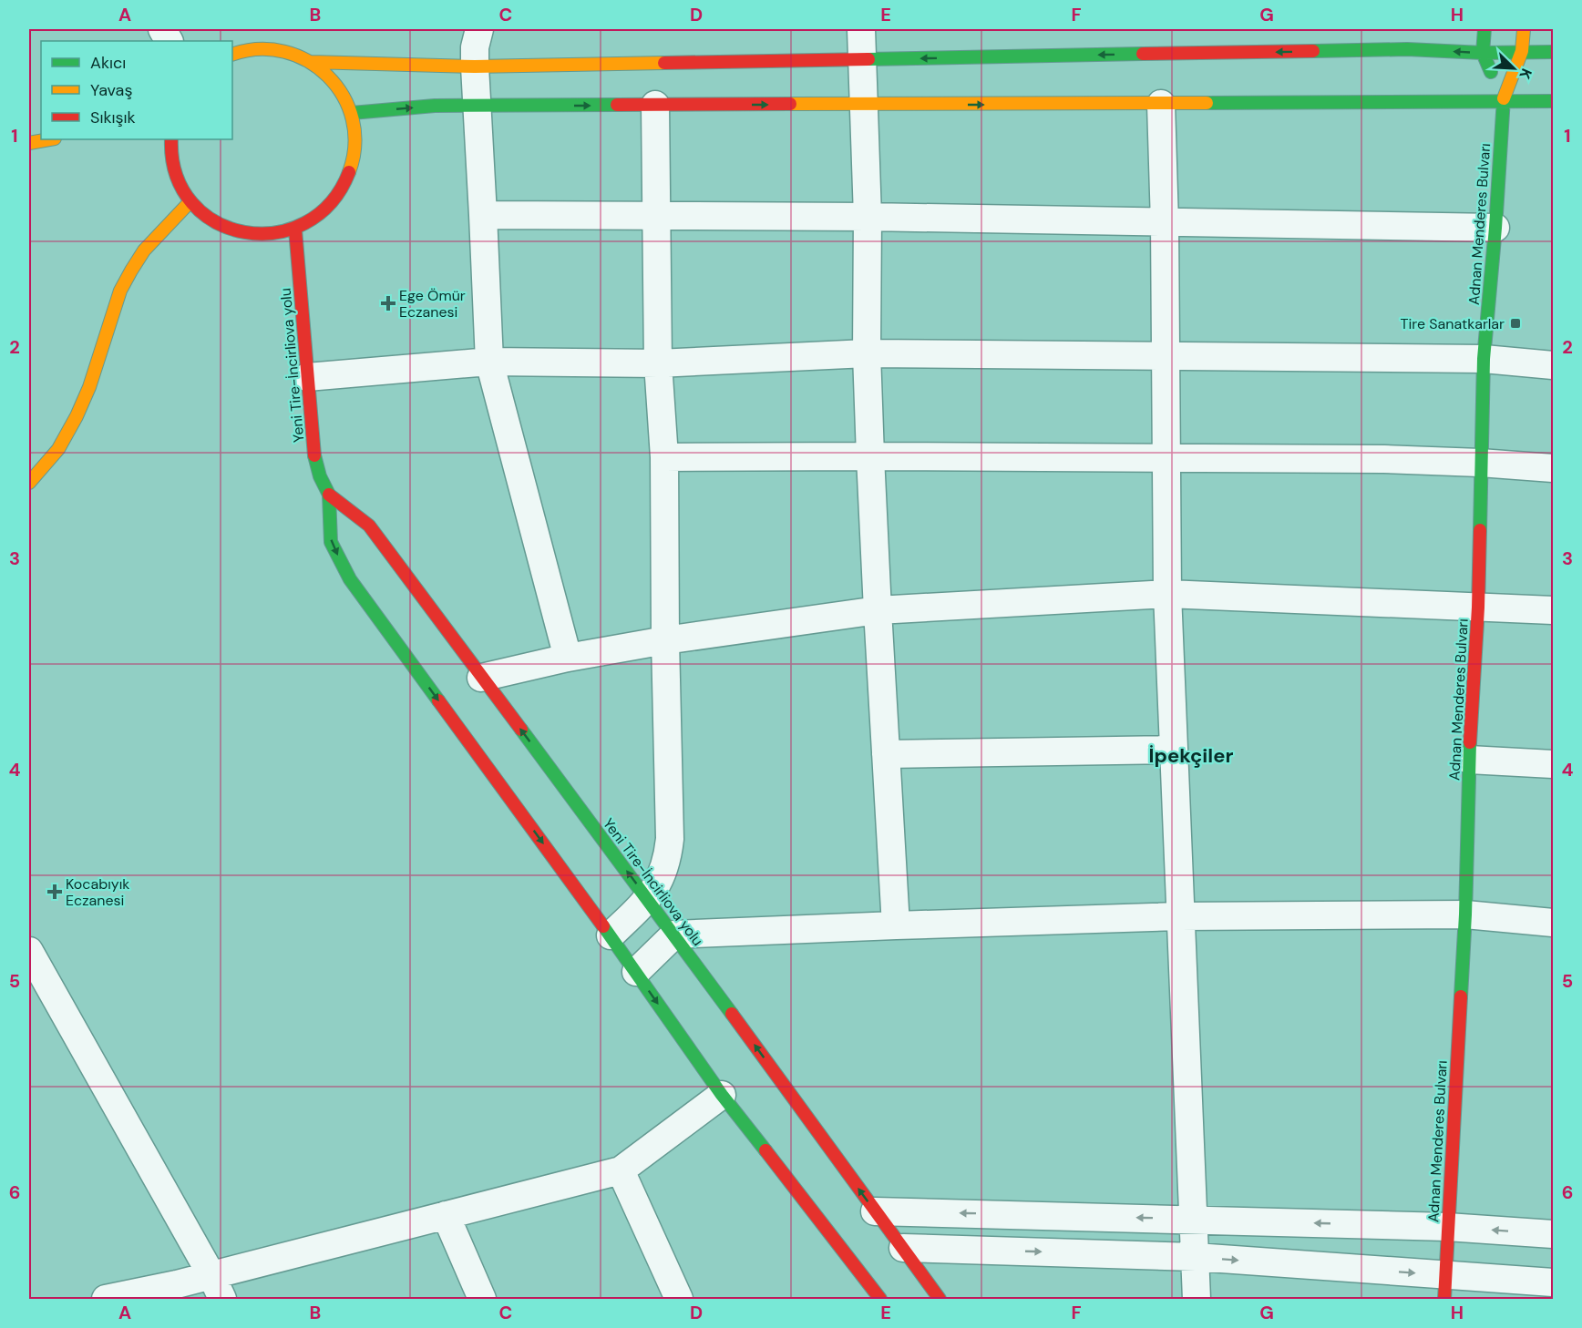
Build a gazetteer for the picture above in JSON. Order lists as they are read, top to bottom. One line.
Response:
{"streets":{"street":["Adnan Menderes Bulvarı","Yeni Tire-İncirliova yolu"]},"districts":["İpekçiler"],"places":{"health":["Ege Ömür Eczanesi","Kocabıyık Eczanesi"],"transit":["Tire Sanatkarlar"]},"legend":["Akıcı","Yavaş","Sıkışık"],"north":"bottom right","grid":{"columns":["A","B","C","D","E","F","G","H"],"rows":["1","2","3","4","5","6"]}}
